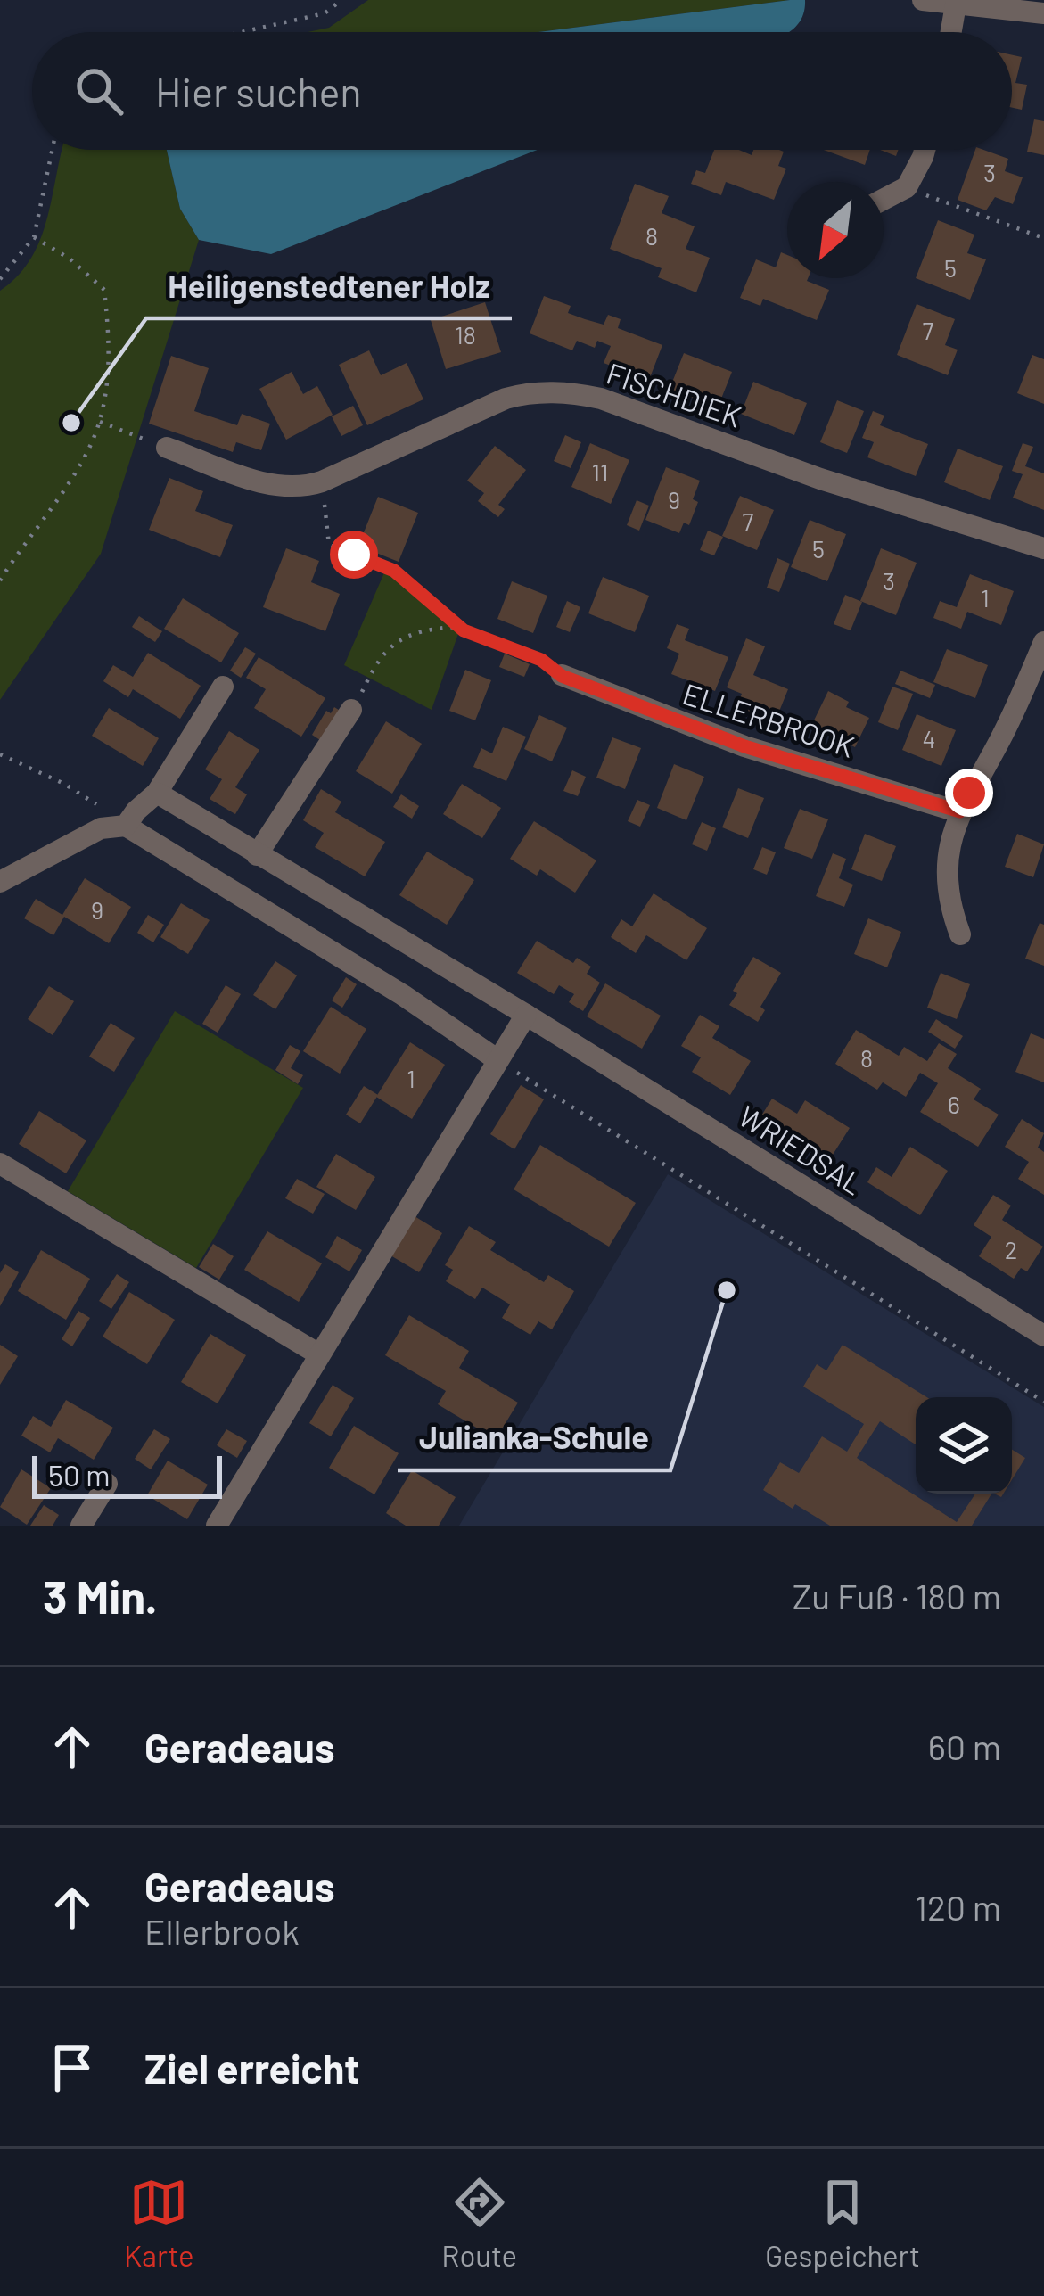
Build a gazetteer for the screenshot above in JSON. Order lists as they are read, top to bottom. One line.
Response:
{"streets":{"street":["FISCHDIEK","ELLERBROOK","WRIEDSAL"]},"places":["Heiligenstedtener Holz","Julianka-Schule"],"house_numbers":["3","8","5","7","18","11","9","7","5","3","1","4","9","8","1","6","2"],"scale_bar":"50 m","north":"bottom left","page":{"search":"Hier suchen","scale":"50 m","heading":["3 Min.","Zu Fuß · 180 m"],"list":[["Geradeaus","60 m"],["Geradeaus","Ellerbrook","120 m"],"Ziel erreicht"],"nav":["Karte","Route","Gespeichert"]}}
